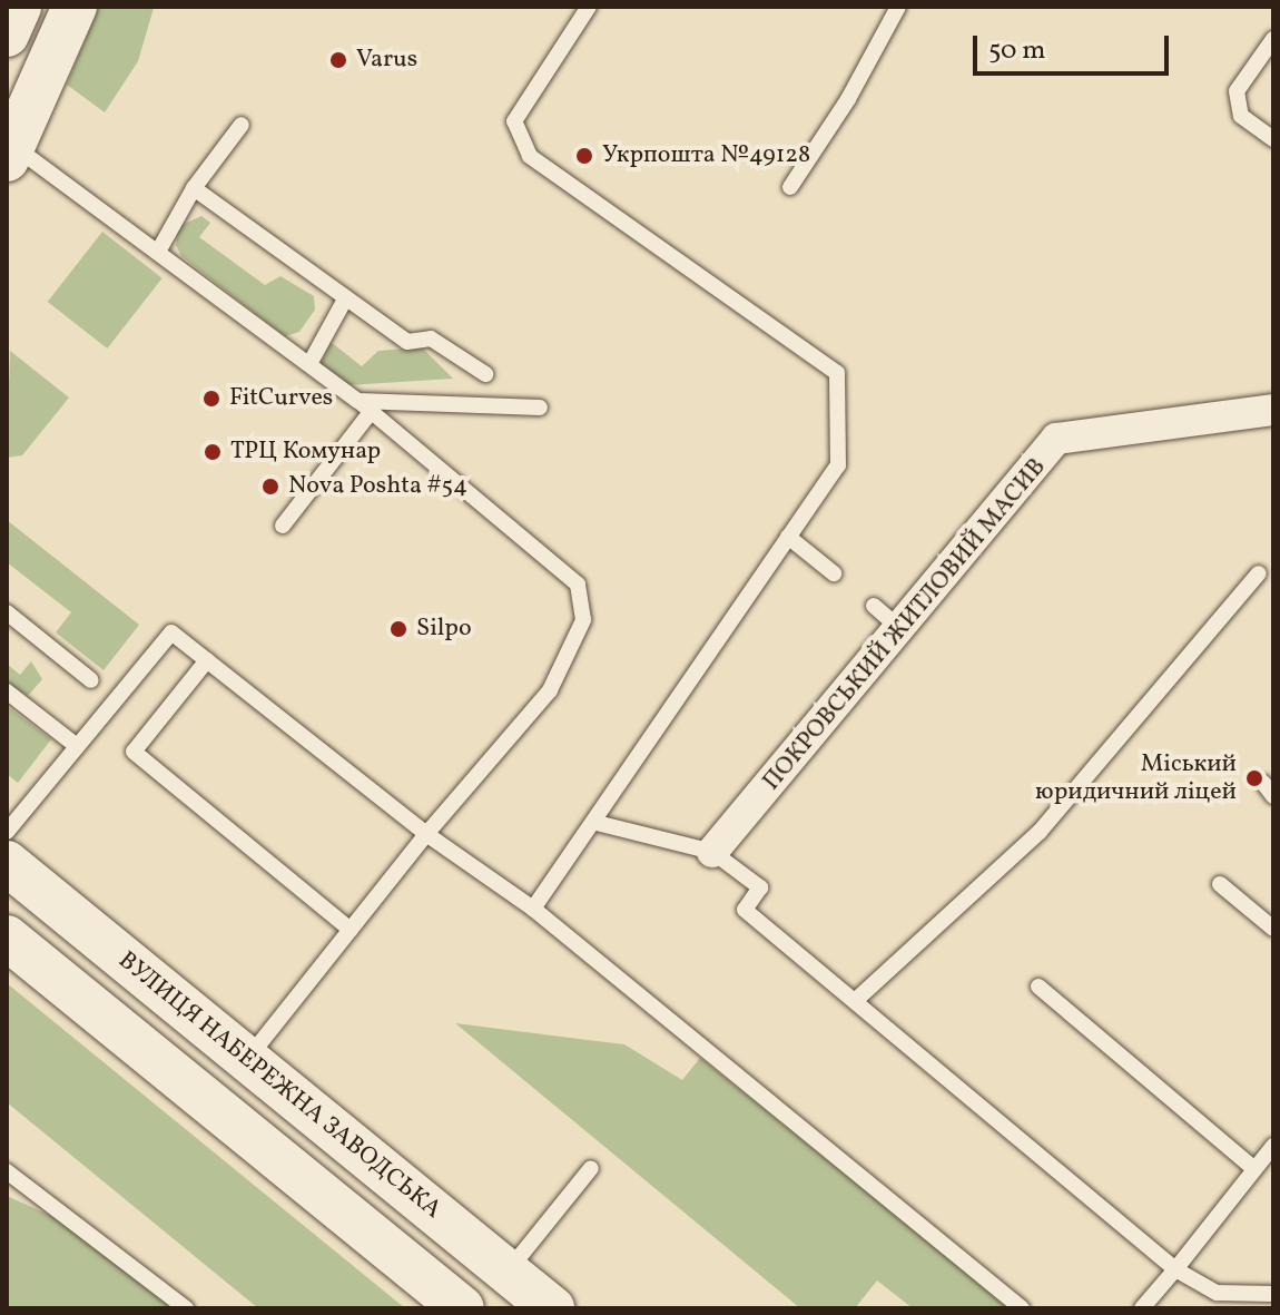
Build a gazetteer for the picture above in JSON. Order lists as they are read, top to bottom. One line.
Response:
{"streets":{"main road":["ВУЛИЦЯ НАБЕРЕЖНА ЗАВОДСЬКА"],"street":["ПОКРОВСЬКИЙ ЖИТЛОВИЙ МАСИВ"]},"places":["Varus","Укрпошта №49128","FitCurves","ТРЦ Комунар","Nova Poshta #54","Silpo","Міський юридичний ліцей"],"scale_bar":"50 m"}
